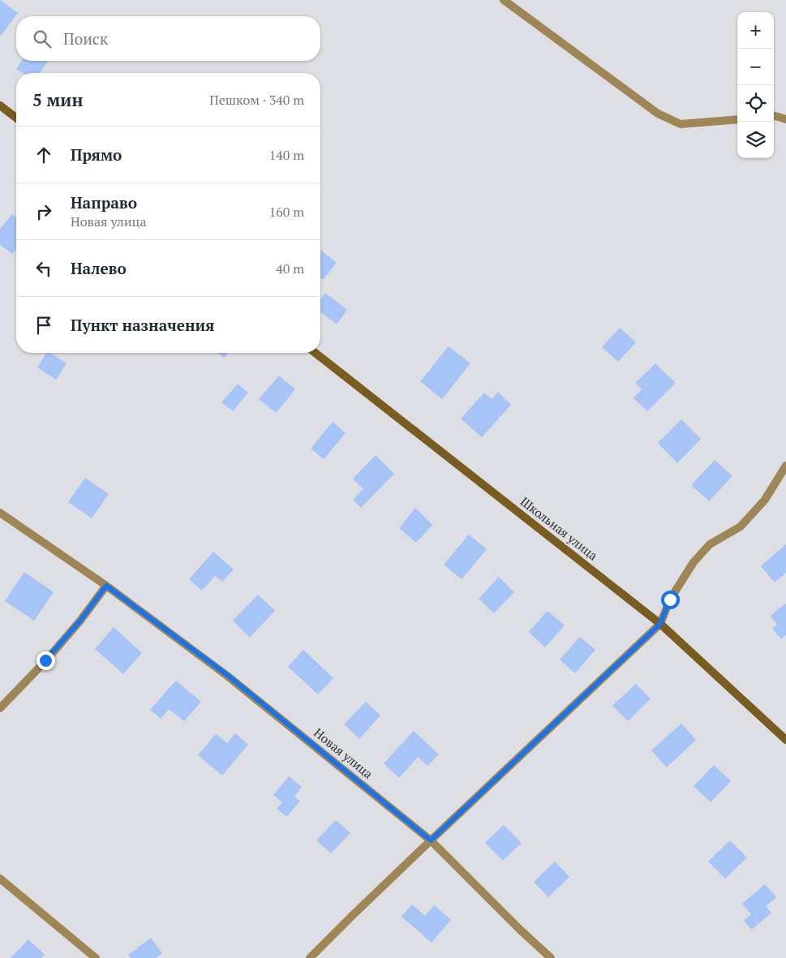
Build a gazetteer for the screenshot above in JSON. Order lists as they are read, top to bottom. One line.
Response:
{"streets":{"street":["Школьная улица","Новая улица"]},"page":{"map_buttons":["+","−"],"search":"Поиск","heading":["5 мин","Пешком · 340 m"],"list":[["Прямо","140 m"],["Направо","Новая улица","160 m"],["Налево","40 m"],"Пункт назначения"]}}
